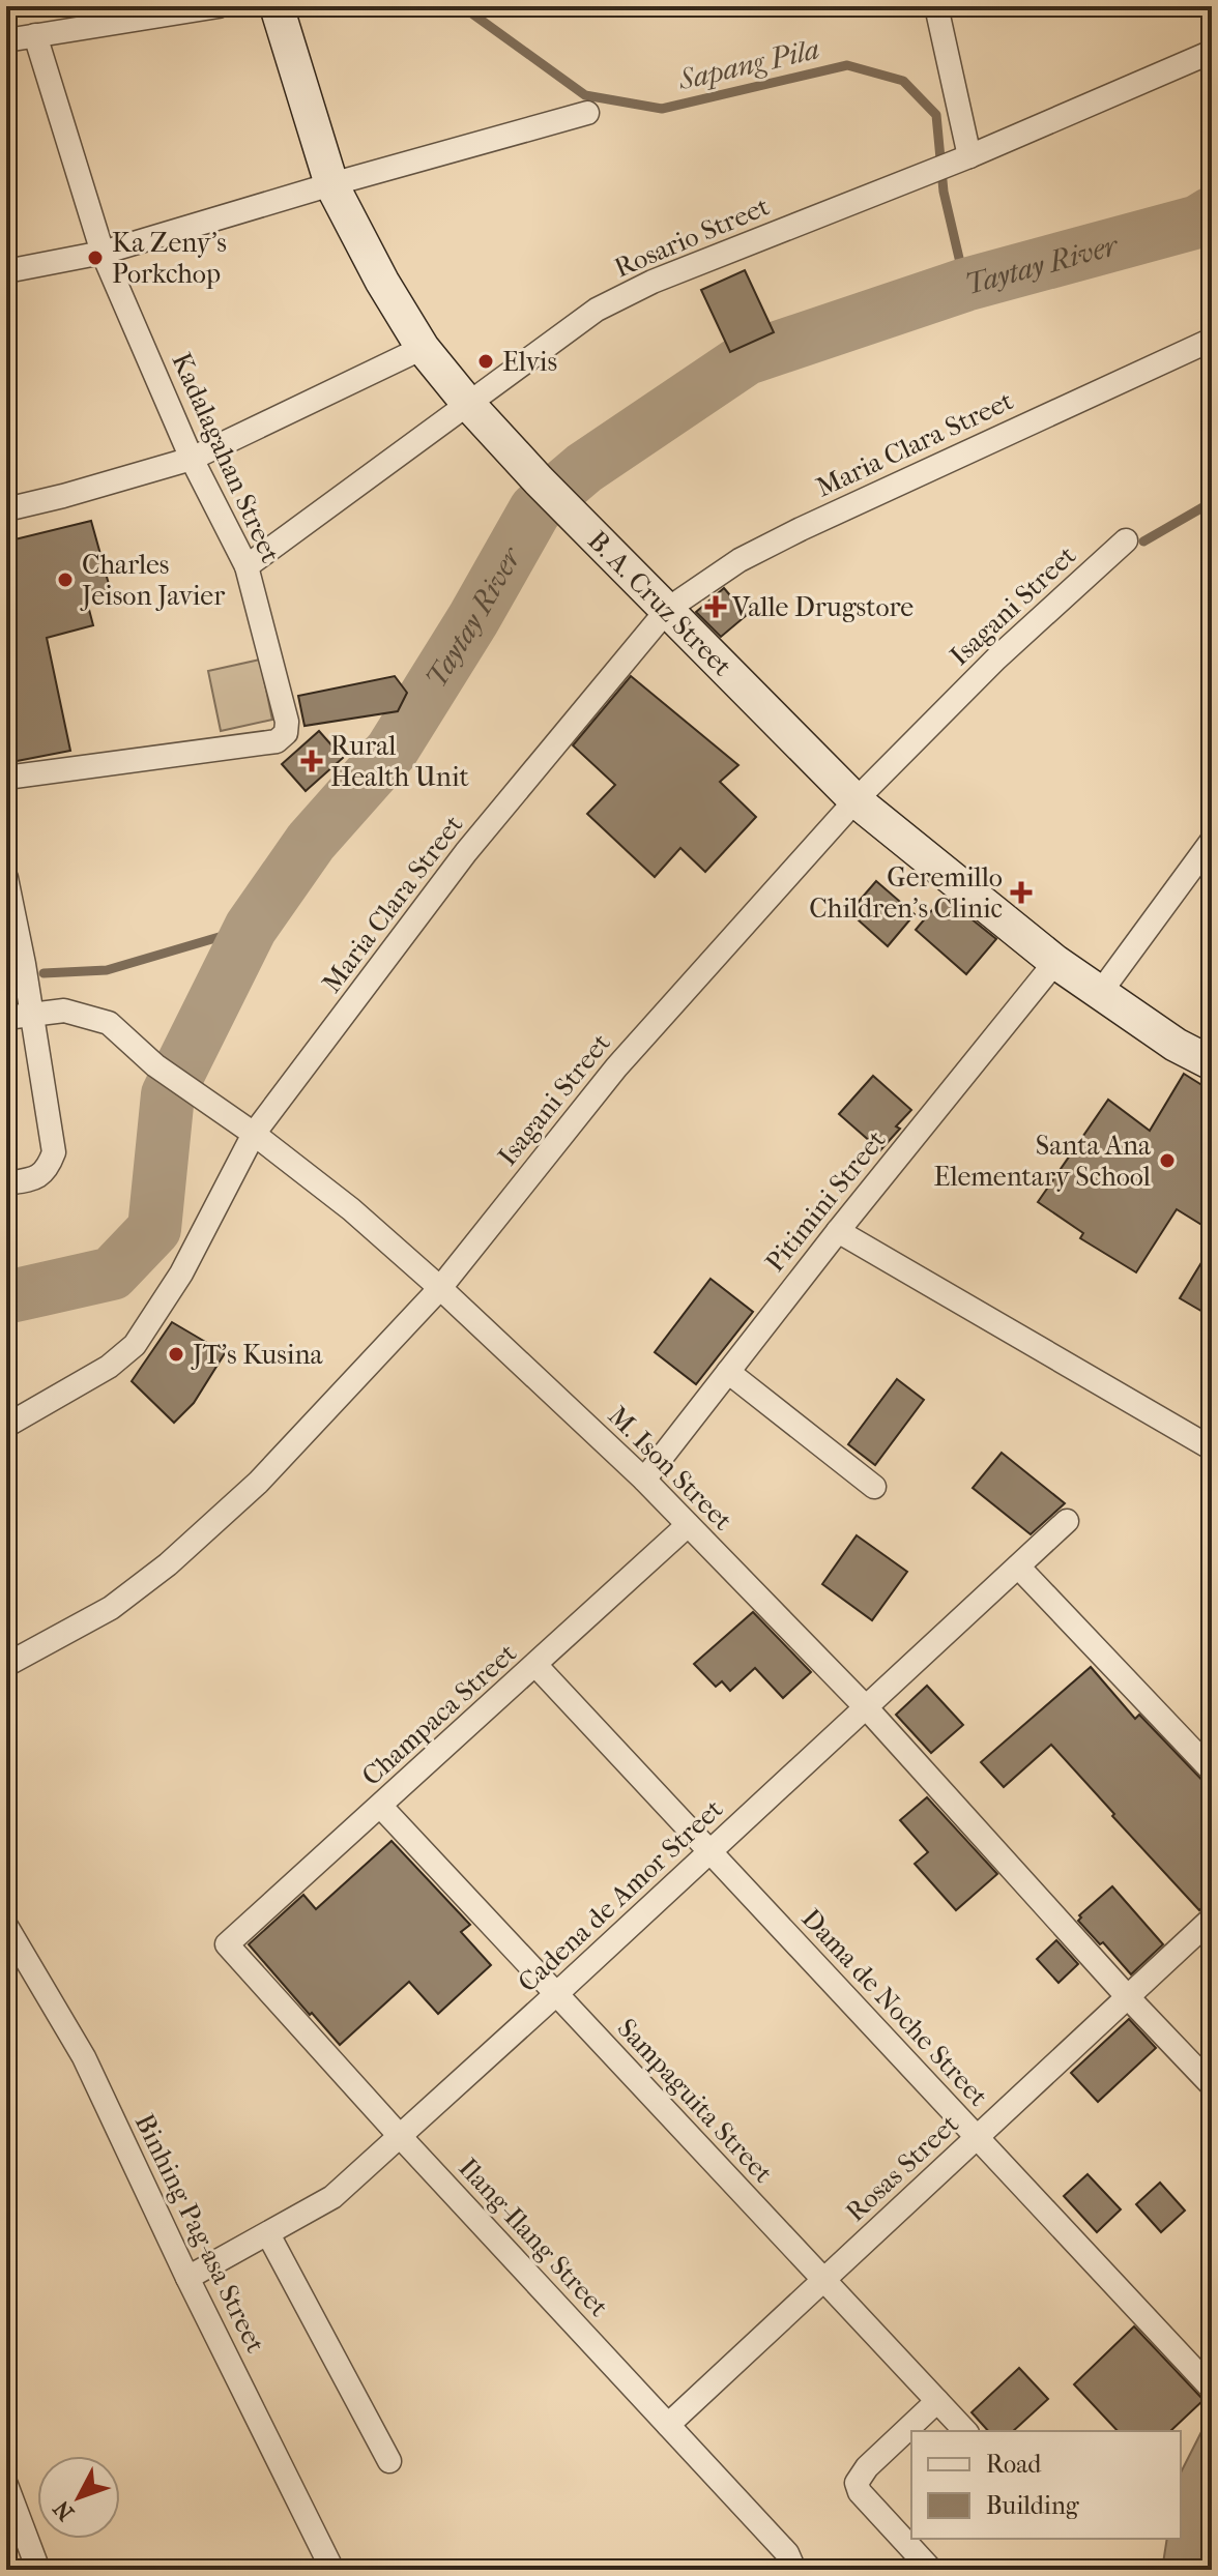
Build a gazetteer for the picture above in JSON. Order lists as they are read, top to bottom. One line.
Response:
{"streets":{"street":["Rosario Street","Maria Clara Street","Kadalagahan Street","B. A. Cruz Street","Isagani Street","Pitimini Street","M. Ison Street","Champaca Street","Cadena de Amor Street","Dama de Noche Street","Sampaguita Street","Rosas Street","Binhing Pag-asa Street","Ilang-Ilang Street"]},"crossings":[["Rosario Street","Kadalagahan Street"],["Rosario Street","B. A. Cruz Street"],["Maria Clara Street","B. A. Cruz Street"],["Maria Clara Street","M. Ison Street"],["B. A. Cruz Street","Isagani Street"],["B. A. Cruz Street","Pitimini Street"],["Isagani Street","M. Ison Street"],["Pitimini Street","M. Ison Street"],["M. Ison Street","Champaca Street"],["M. Ison Street","Cadena de Amor Street"],["M. Ison Street","Rosas Street"],["Champaca Street","Dama de Noche Street"],["Champaca Street","Sampaguita Street"],["Champaca Street","Ilang-Ilang Street"],["Cadena de Amor Street","Dama de Noche Street"],["Cadena de Amor Street","Sampaguita Street"],["Cadena de Amor Street","Binhing Pag-asa Street"],["Cadena de Amor Street","Ilang-Ilang Street"],["Dama de Noche Street","Rosas Street"],["Sampaguita Street","Rosas Street"],["Rosas Street","Ilang-Ilang Street"]],"water":["Sapang Pila","Taytay River"],"places":{"other":["Ka Zeny's Porkchop","Elvis","Charles Jeison Javier","Santa Ana Elementary School","JT's Kusina"],"health":["Valle Drugstore","Rural Health Unit","Geremillo Children's Clinic"]},"legend":["Road","Building"],"north":"bottom left"}
